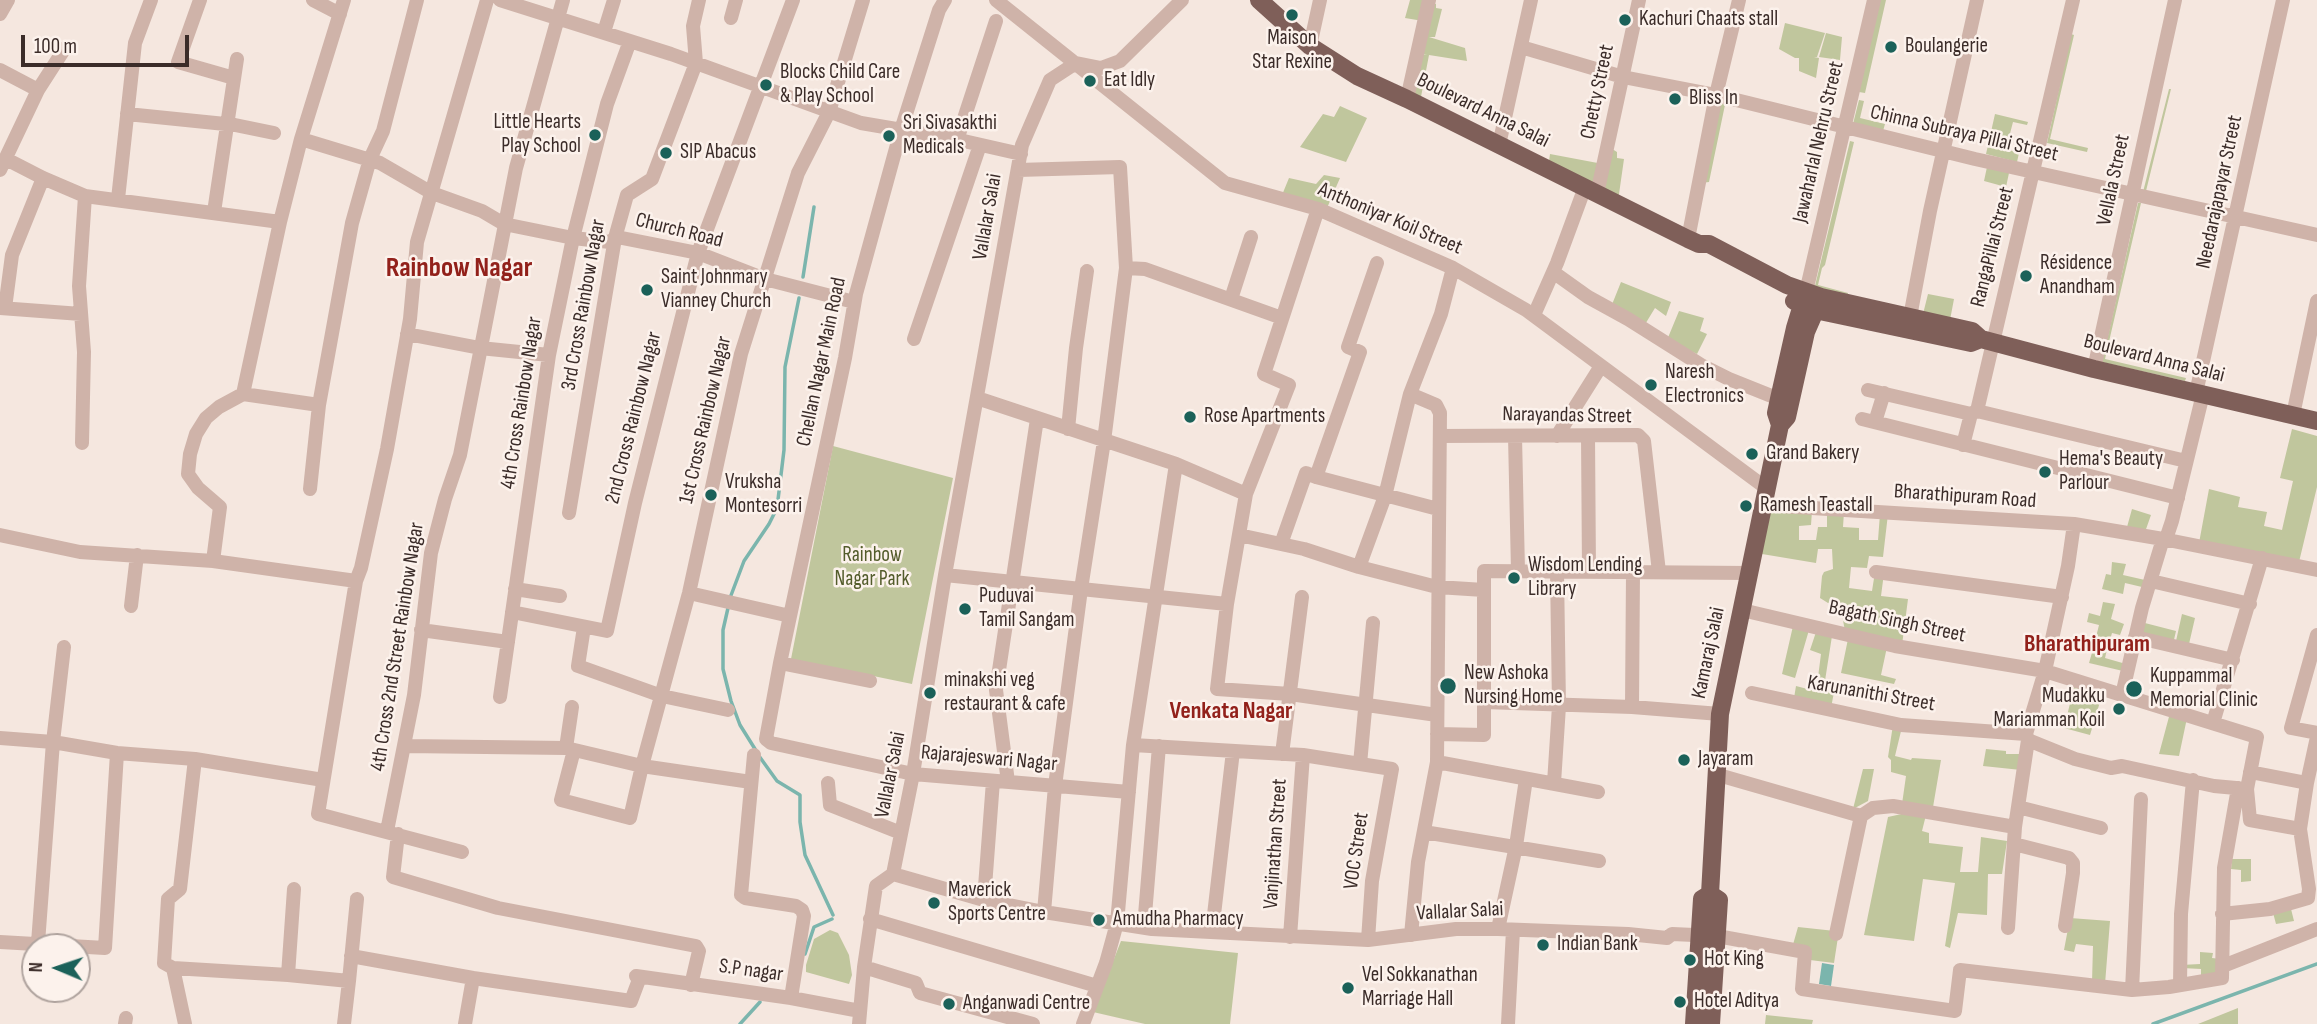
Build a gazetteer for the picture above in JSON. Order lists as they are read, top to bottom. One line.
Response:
{"streets":{"main road":["Boulevard Anna Salai","Kamaraj Salai"],"street":["Chetty Street","Chinna Subraya Pillai Street","Jawaharlal Nehru Street","Vellala Street","Needarajapayar Street","Vallalar Salai","Anthoniyar Koil Street","Church Road","RangaPillai Street","3rd Cross Rainbow Nagar","Chellan Nagar Main Road","4th Cross Rainbow Nagar","Narayandas Street","2nd Cross Rainbow Nagar","1st Cross Rainbow Nagar","Bharathipuram Road","Bagath Singh Street","4th Cross 2nd Street Rainbow Nagar","Karunanithi Street","Rajarajeswari Nagar","Vanjinathan Street","VOC Street","S.P nagar"]},"crossings":[["Chetty Street","Boulevard Anna Salai"],["Chetty Street","Chinna Subraya Pillai Street"],["Chetty Street","Anthoniyar Koil Street"],["Boulevard Anna Salai","Jawaharlal Nehru Street"],["Boulevard Anna Salai","Vellala Street"],["Boulevard Anna Salai","Needarajapayar Street"],["Boulevard Anna Salai","RangaPillai Street"],["Boulevard Anna Salai","Kamaraj Salai"],["Chinna Subraya Pillai Street","Jawaharlal Nehru Street"],["Chinna Subraya Pillai Street","Vellala Street"],["Chinna Subraya Pillai Street","Needarajapayar Street"],["Chinna Subraya Pillai Street","RangaPillai Street"],["Jawaharlal Nehru Street","Kamaraj Salai"],["Vallalar Salai","Anthoniyar Koil Street"],["Vallalar Salai","Kamaraj Salai"],["Vallalar Salai","Rajarajeswari Nagar"],["Vallalar Salai","Vanjinathan Street"],["Vallalar Salai","VOC Street"],["Anthoniyar Koil Street","Bharathipuram Road"],["Anthoniyar Koil Street","Kamaraj Salai"],["Church Road","3rd Cross Rainbow Nagar"],["Church Road","Chellan Nagar Main Road"],["Church Road","4th Cross Rainbow Nagar"],["Church Road","2nd Cross Rainbow Nagar"],["Church Road","1st Cross Rainbow Nagar"],["Church Road","4th Cross 2nd Street Rainbow Nagar"],["Chellan Nagar Main Road","Rajarajeswari Nagar"],["Bharathipuram Road","Kamaraj Salai"],["Bagath Singh Street","Kamaraj Salai"],["4th Cross 2nd Street Rainbow Nagar","S.P nagar"]],"districts":["Rainbow Nagar","Bharathipuram","Venkata Nagar"],"parks":["Rainbow Nagar Park"],"places":["Maison Star Rexine","Kachuri Chaats stall","Boulangerie","Eat Idly","Blocks Child Care & Play School","Bliss In","Little Hearts Play School","Sri Sivasakthi Medicals","SIP Abacus","Résidence Anandham","Saint Johnmary Vianney Church","Naresh Electronics","Rose Apartments","Grand Bakery","Hema's Beauty Parlour","Vruksha Montesorri","Ramesh Teastall","Wisdom Lending Library","Puduvai Tamil Sangam","New Ashoka Nursing Home","Kuppammal Memorial Clinic","minakshi veg restaurant & cafe","Mudakku Mariamman Koil","Jayaram","Maverick Sports Centre","Amudha Pharmacy","Indian Bank","Hot King","Vel Sokkanathan Marriage Hall","Hotel Aditya","Anganwadi Centre"],"scale_bar":"100 m","north":"left"}
